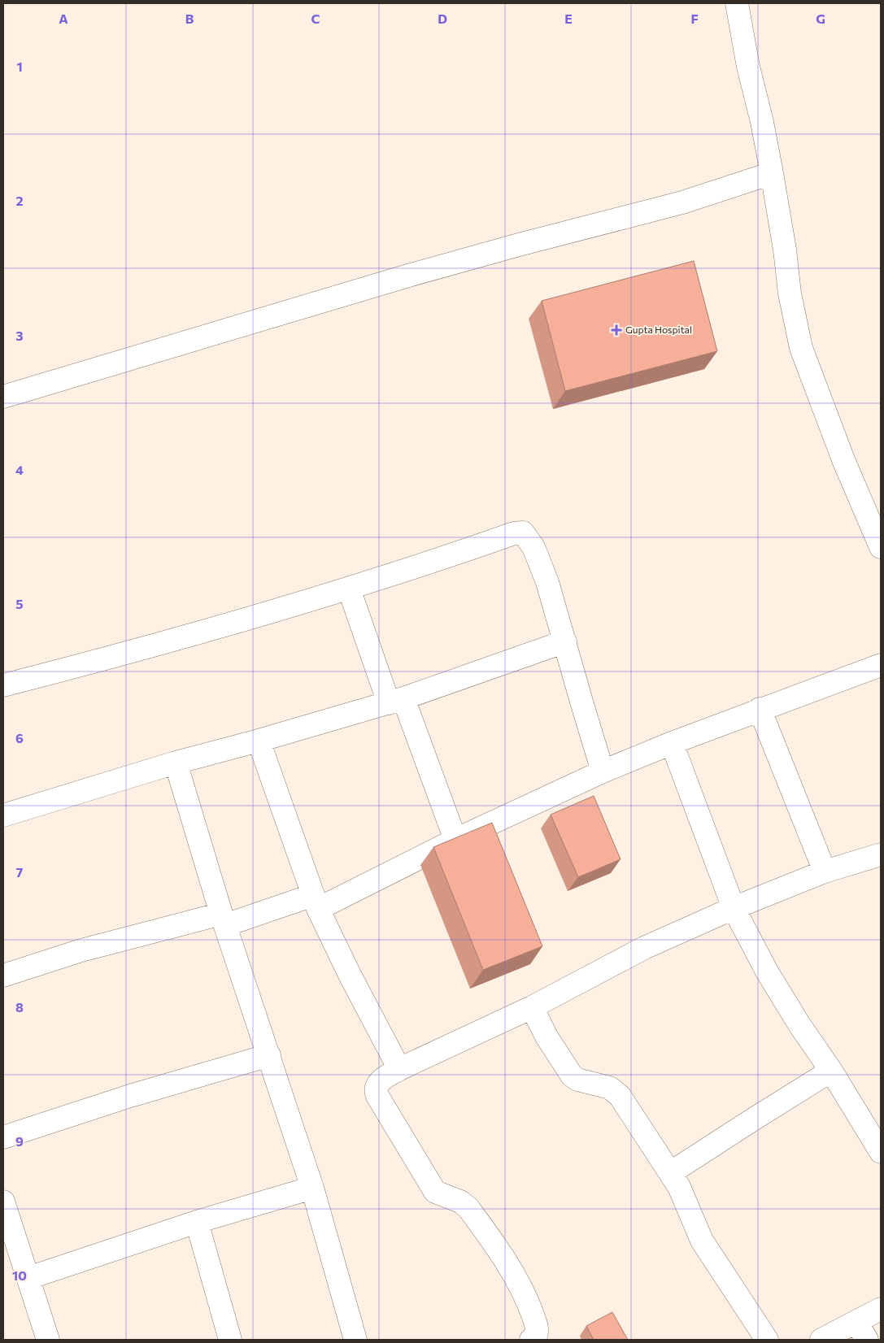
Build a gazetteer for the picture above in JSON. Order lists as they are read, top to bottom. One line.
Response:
{"places":{"health":["Gupta Hospital"]},"grid":{"columns":["A","B","C","D","E","F","G"],"rows":["1","2","3","4","5","6","7","8","9","10"]}}
